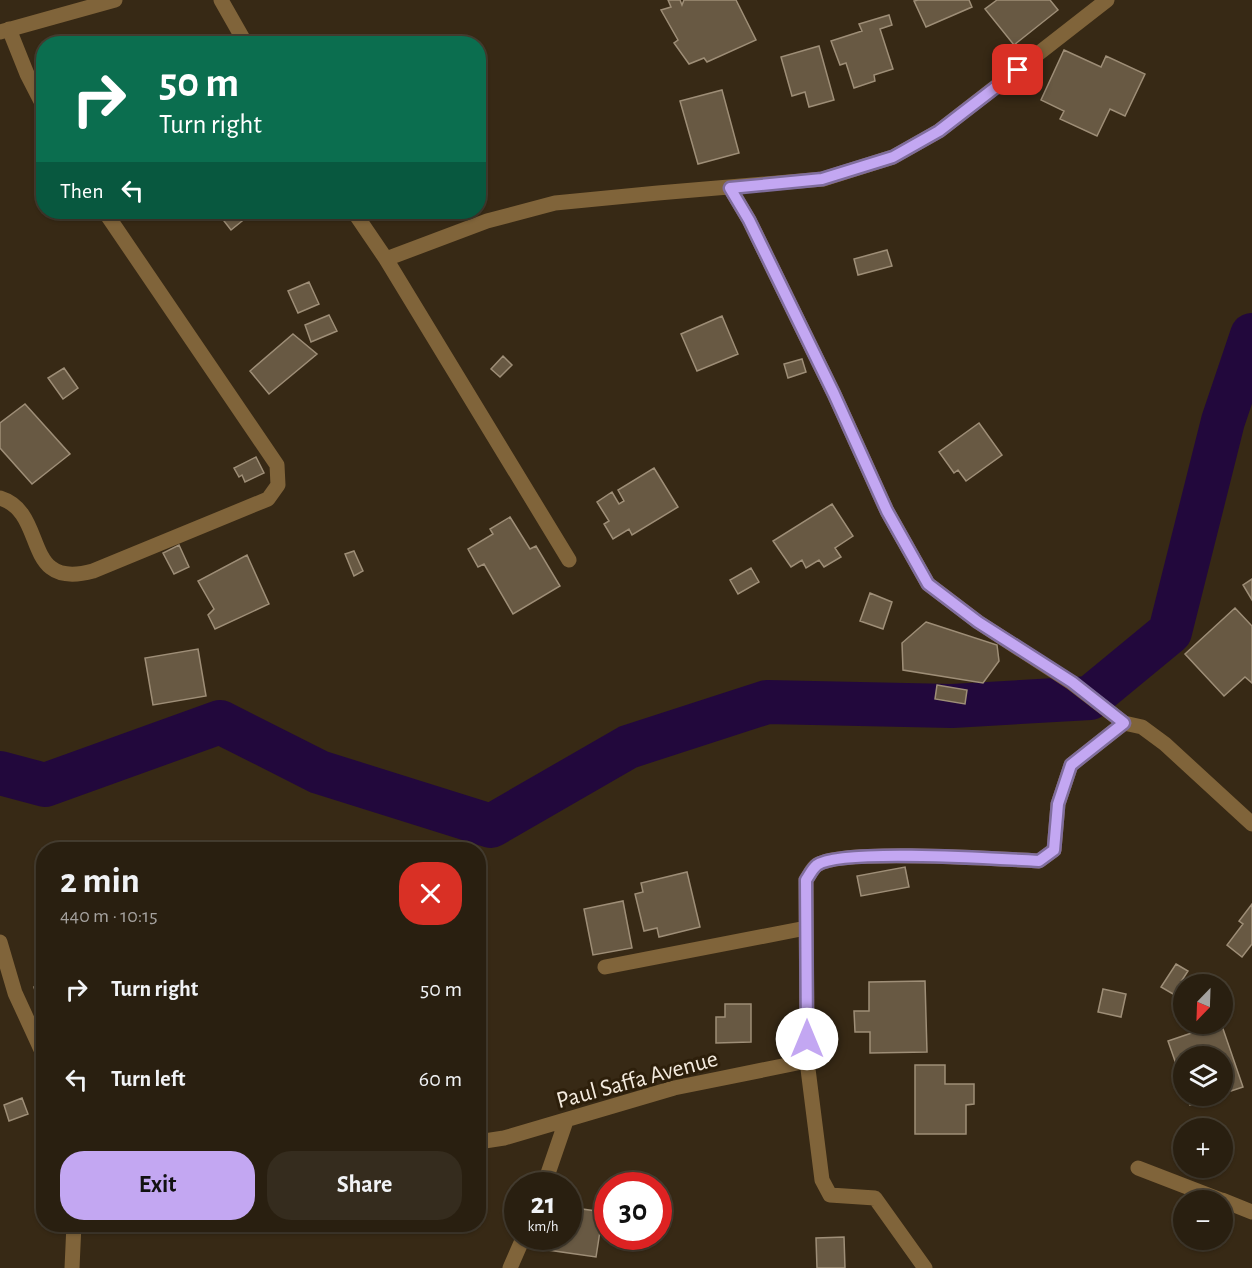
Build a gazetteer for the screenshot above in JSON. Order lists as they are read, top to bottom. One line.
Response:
{"streets":{"street":["Paul Saffa Avenue"]},"north":"bottom left","page":{"turn":["50 m","Turn right"],"then":"Then","heading":["2 min","440 m · 10:15"],"list":[{"name":"Turn right","value":"50 m"},{"name":"Turn left","value":"60 m"}],"map_buttons":["+","−"],"buttons":["Exit","Share"],"speed":"21 km/h","limit":"30"}}
